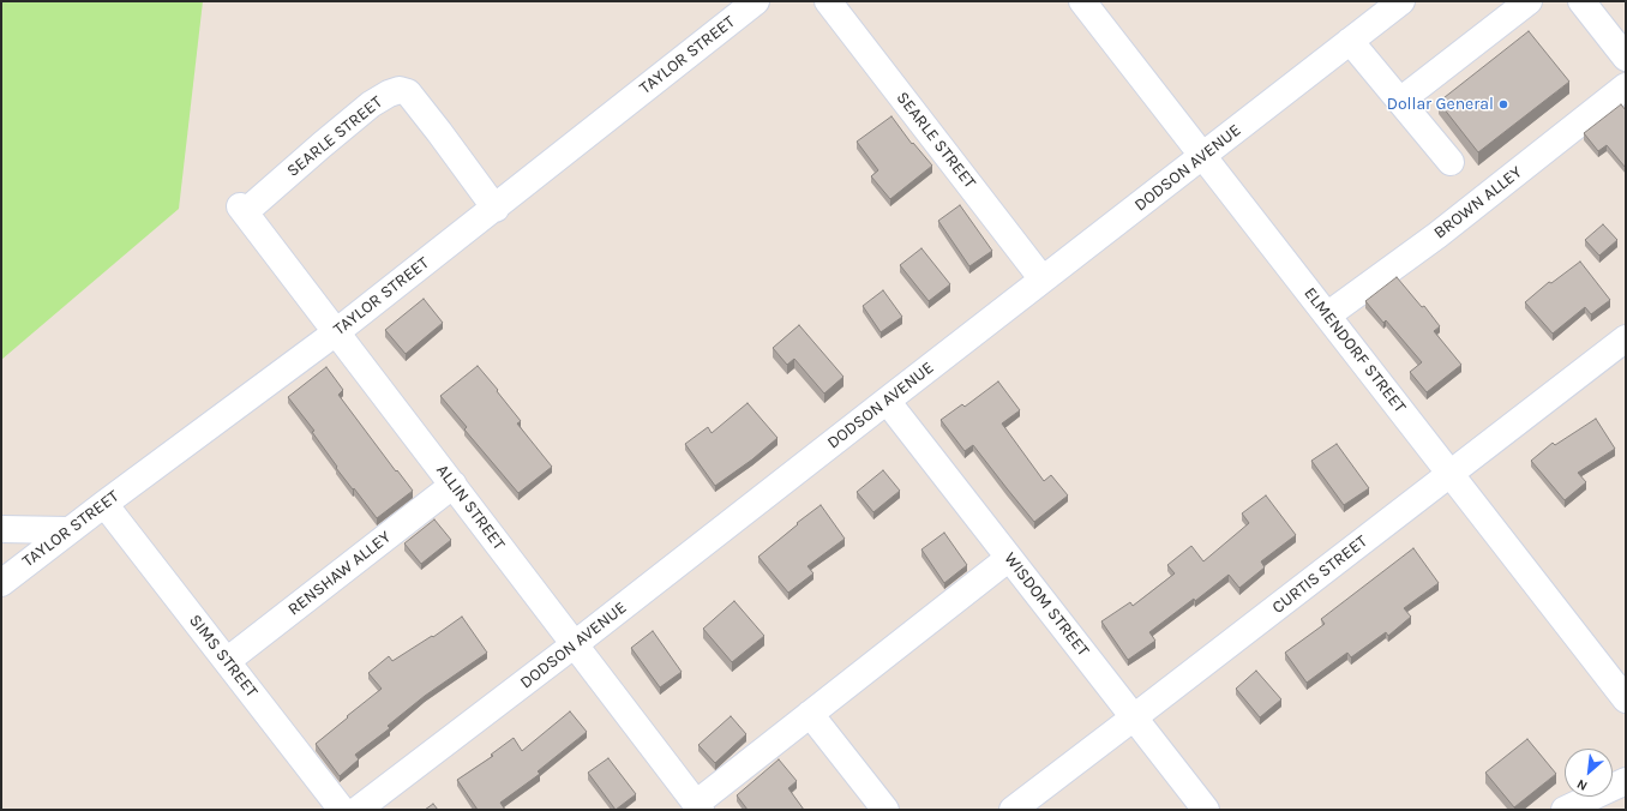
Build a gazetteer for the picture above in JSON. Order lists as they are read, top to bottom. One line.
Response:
{"streets":{"street":["TAYLOR STREET","SEARLE STREET","DODSON AVENUE","BROWN ALLEY","ELMENDORF STREET","ALLIN STREET","RENSHAW ALLEY","CURTIS STREET","WISDOM STREET","SIMS STREET"]},"crossings":[["TAYLOR STREET","SEARLE STREET"],["TAYLOR STREET","ALLIN STREET"],["TAYLOR STREET","SIMS STREET"],["SEARLE STREET","DODSON AVENUE"],["SEARLE STREET","ALLIN STREET"],["DODSON AVENUE","ELMENDORF STREET"],["DODSON AVENUE","ALLIN STREET"],["DODSON AVENUE","WISDOM STREET"],["BROWN ALLEY","ELMENDORF STREET"],["ELMENDORF STREET","CURTIS STREET"],["ALLIN STREET","RENSHAW ALLEY"],["RENSHAW ALLEY","SIMS STREET"],["CURTIS STREET","WISDOM STREET"]],"places":["Dollar General"],"north":"bottom left"}
